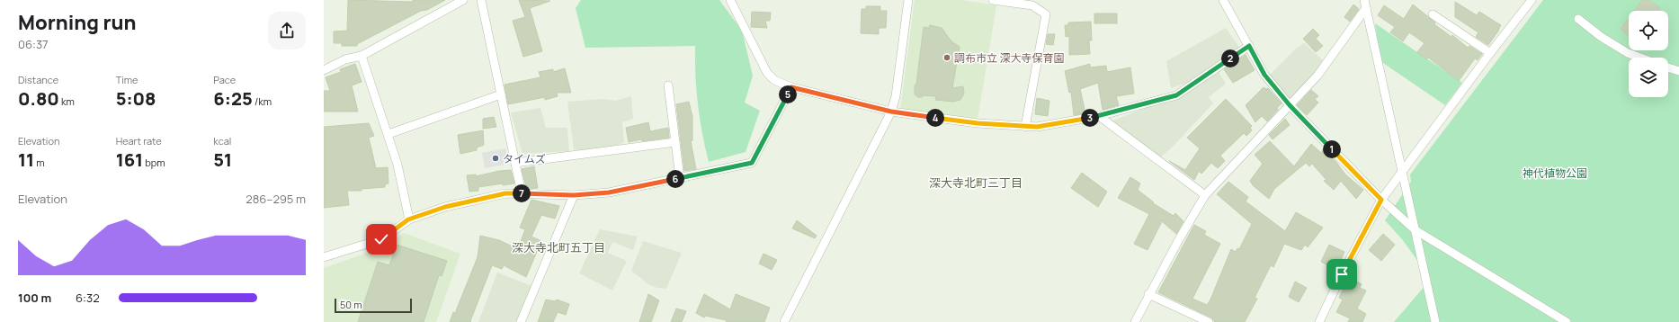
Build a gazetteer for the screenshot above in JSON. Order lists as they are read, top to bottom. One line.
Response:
{"districts":["深大寺北町三丁目","深大寺北町五丁目"],"parks":["神代植物公園"],"places":["調布市立 深大寺保育園","タイムズ"],"scale_bar":"50 m","page":{"heading":["Morning run","06:37"],"pins":["2","5","3","4","1","6","7"],"stats":[["Distance","0.80 km"],["Time","5:08"],["Pace","6:25 /km"],["Elevation","11 m"],["Heart rate","161 bpm"],["kcal","51"]],"chart":["Elevation","286–295 m"],"list":[{"name":"100 m","note":"6:32"}],"scale":"50 m"}}
